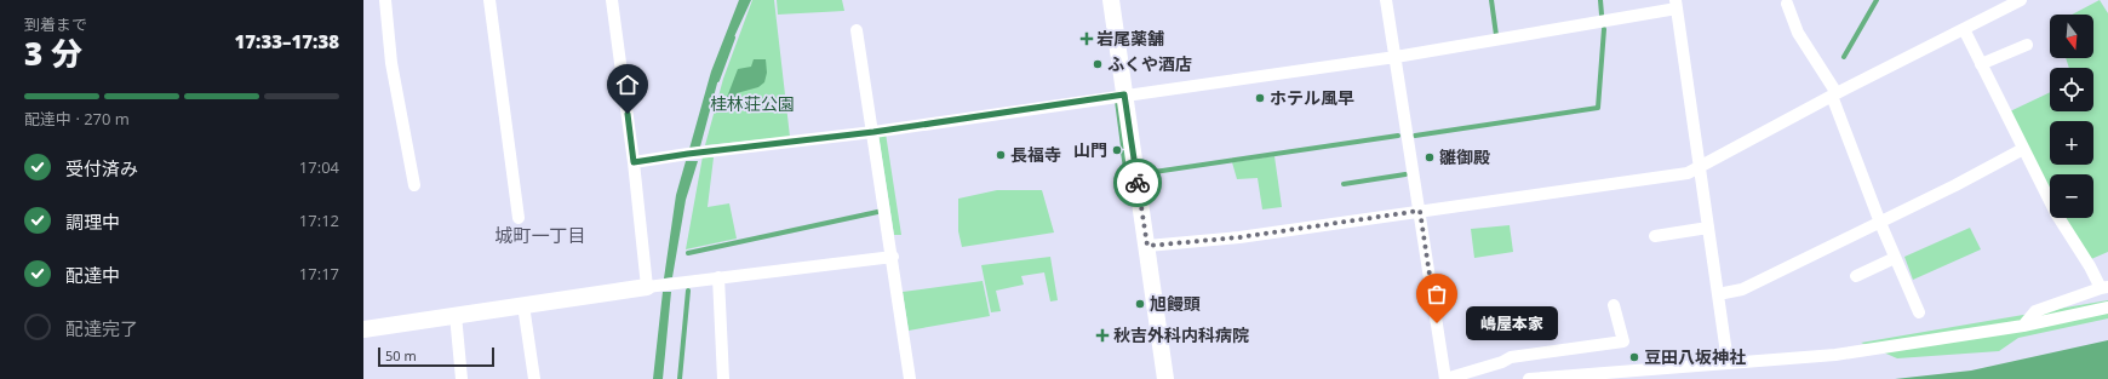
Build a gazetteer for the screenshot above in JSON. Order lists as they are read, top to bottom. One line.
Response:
{"districts":["城町一丁目"],"parks":["桂林荘公園"],"places":{"health":["岩尾薬舗","秋吉外科内科病院"],"other":["ふくや酒店","ホテル風早","山門","長福寺","雛御殿","旭饅頭","嶋屋本家","豆田八坂神社"]},"scale_bar":"50 m","north":"bottom","page":{"heading":["3 分","到着まで","17:33–17:38"],"map_buttons":["+","−"],"bar":"配達中 · 270 m","list":[["受付済み","17:04"],["調理中","17:12"],["配達中","17:17"],"配達完了"],"bubble":"嶋屋本家","scale":"50 m"}}
